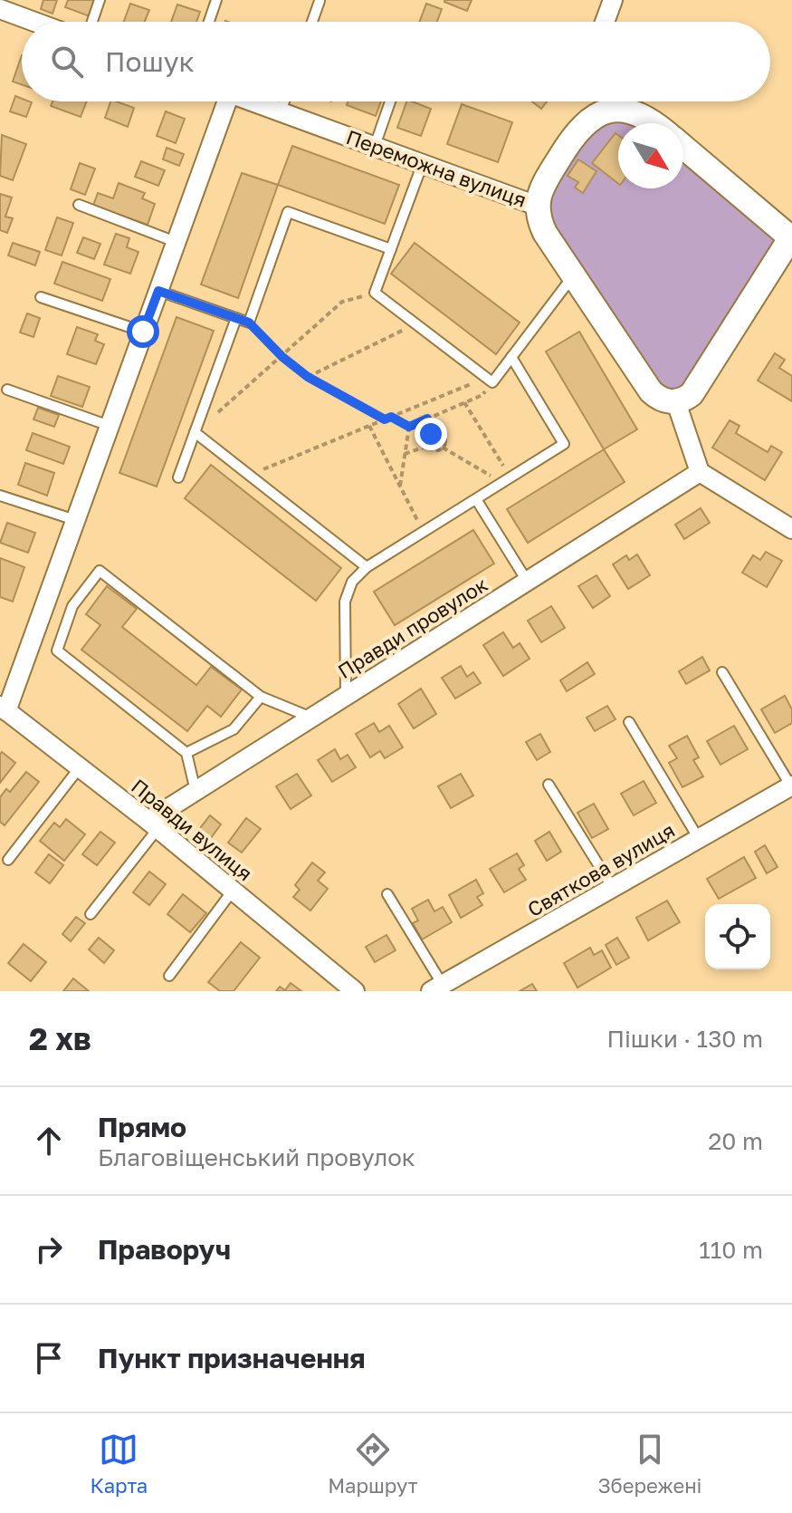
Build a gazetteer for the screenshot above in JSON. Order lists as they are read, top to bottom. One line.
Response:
{"streets":{"street":["Переможна вулиця","Правди провулок","Правди вулиця","Святкова вулиця"]},"crossings":[["Правди провулок","Правди вулиця"]],"north":"bottom right","page":{"search":"Пошук","heading":["2 хв","Пішки · 130 m"],"list":[["Прямо","Благовіщенський провулок","20 m"],["Праворуч","110 m"],"Пункт призначення"],"nav":["Карта","Маршрут","Збережені"]}}
